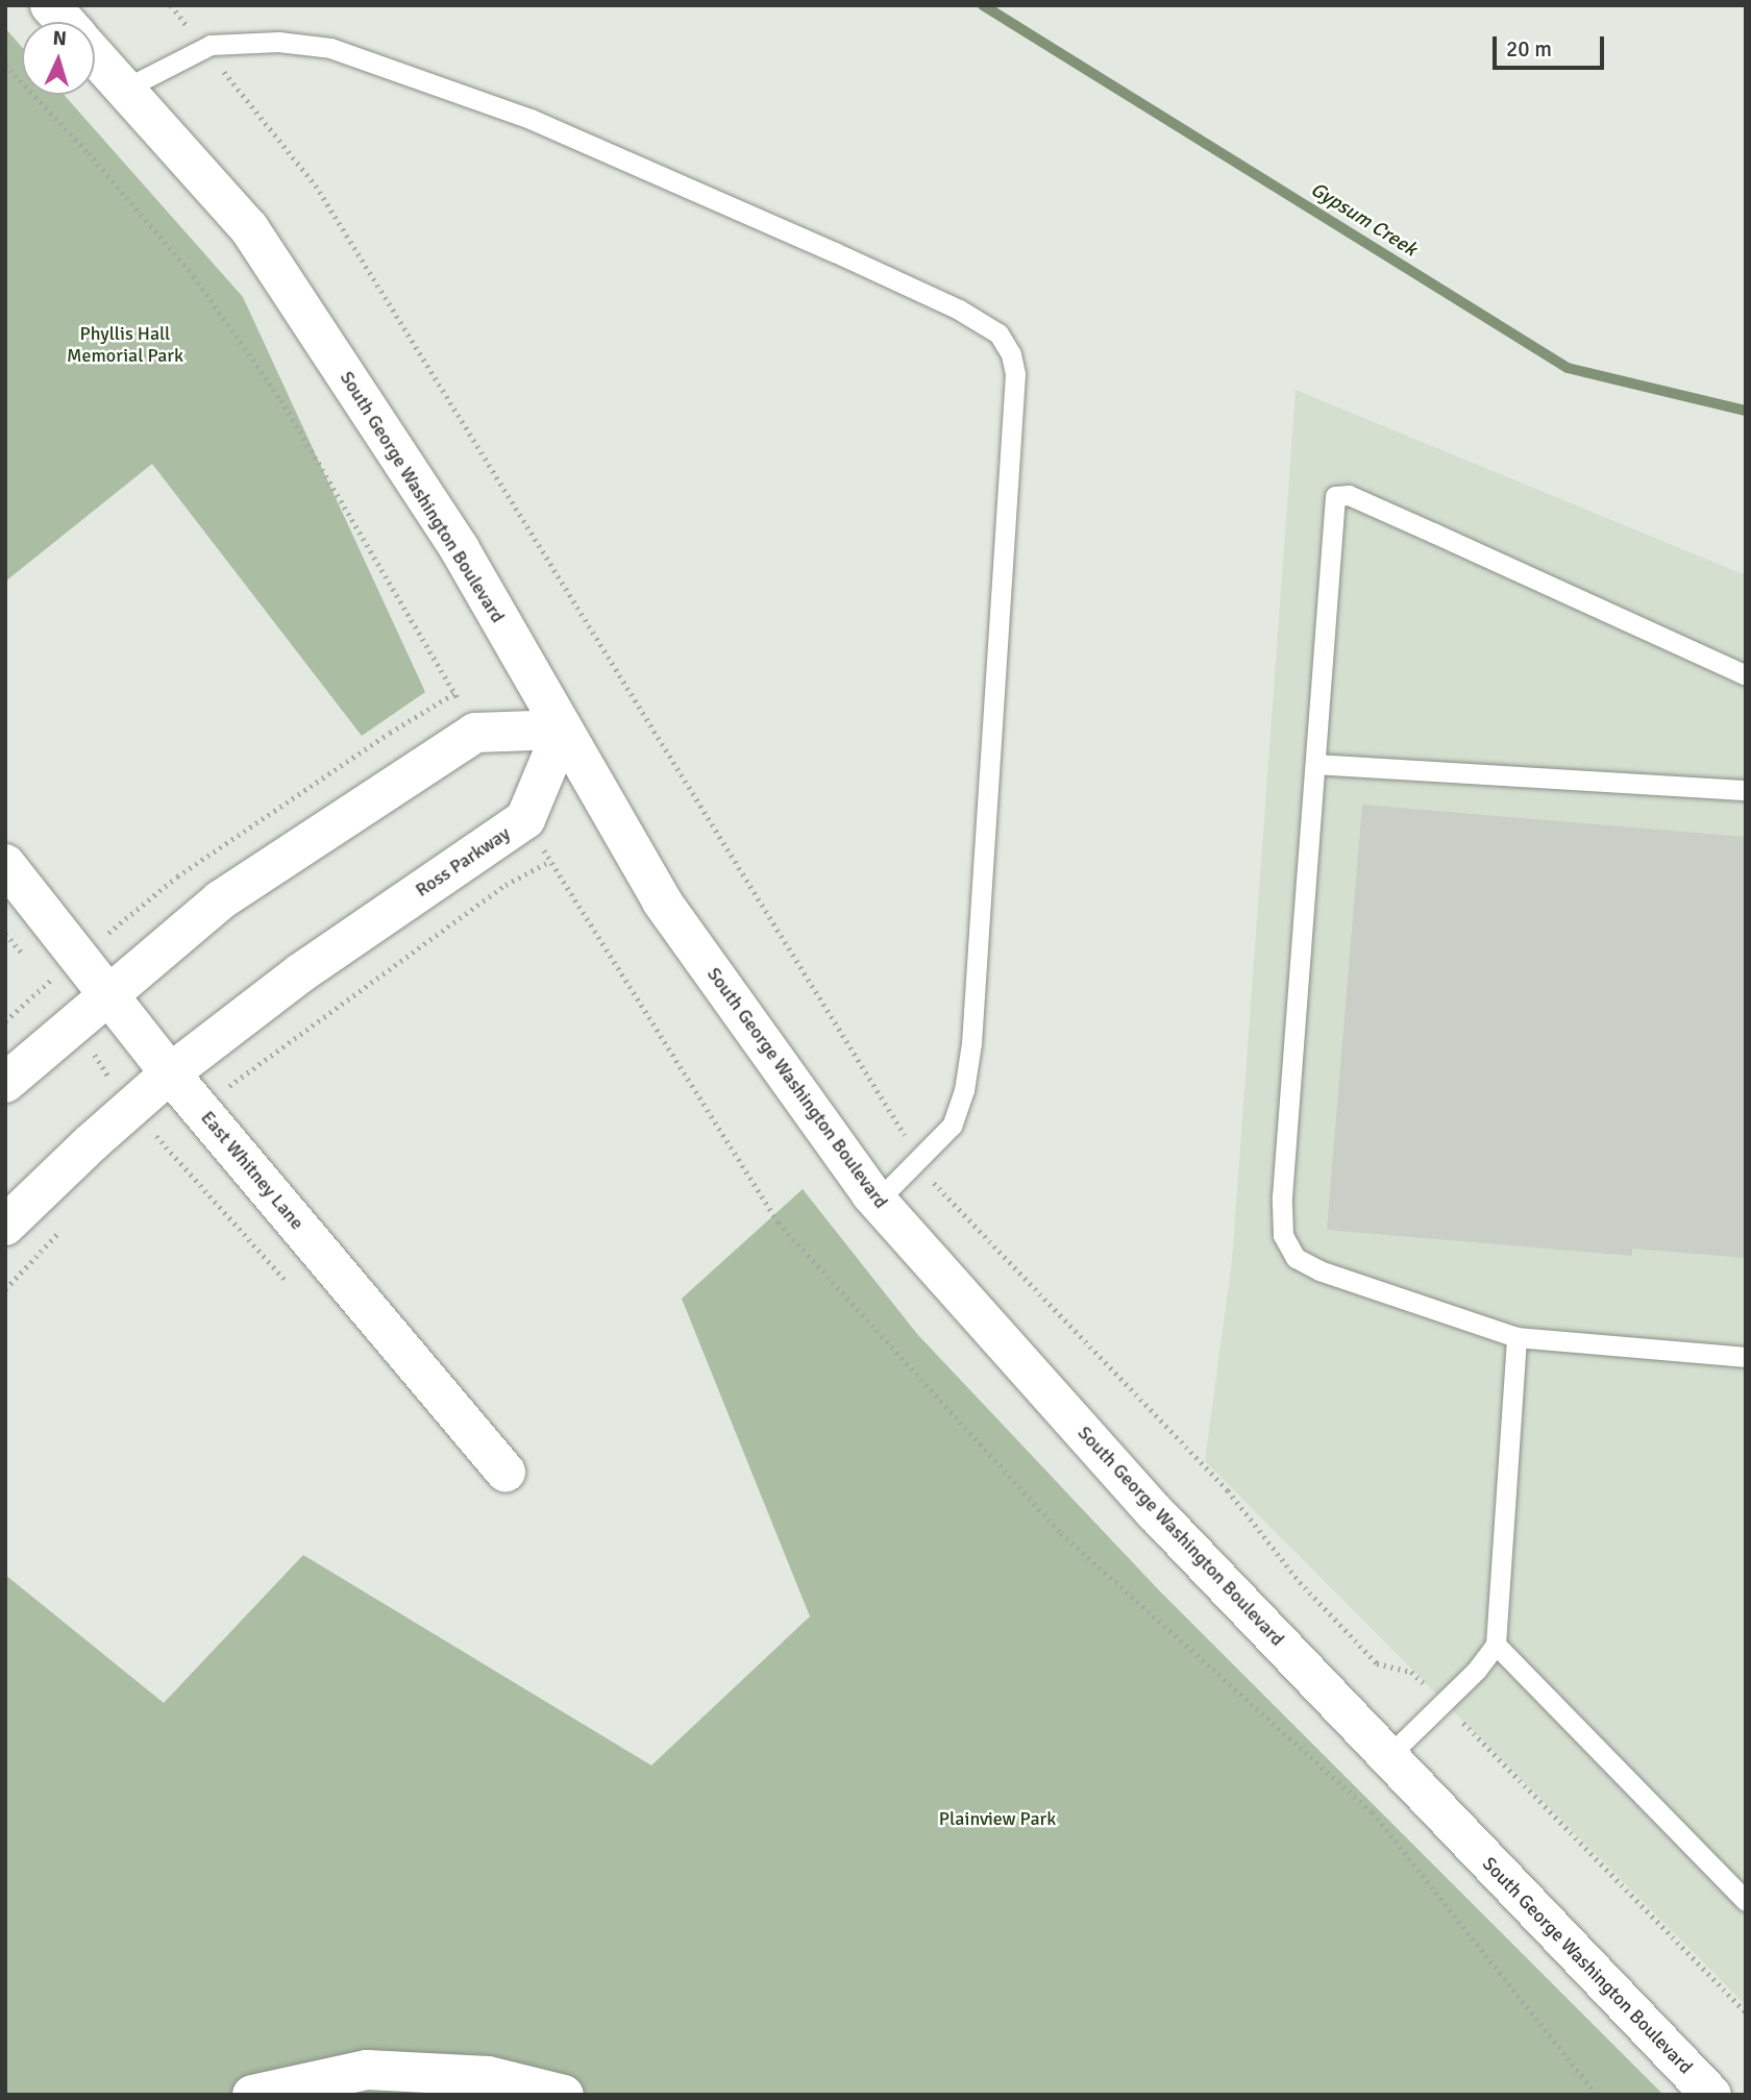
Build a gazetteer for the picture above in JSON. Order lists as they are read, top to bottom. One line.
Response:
{"streets":{"street":["South George Washington Boulevard","Ross Parkway","East Whitney Lane"]},"crossings":[["South George Washington Boulevard","Ross Parkway"],["Ross Parkway","East Whitney Lane"]],"water":["Gypsum Creek"],"parks":["Phyllis Hall Memorial Park","Plainview Park"],"scale_bar":"20 m","north":"top"}
